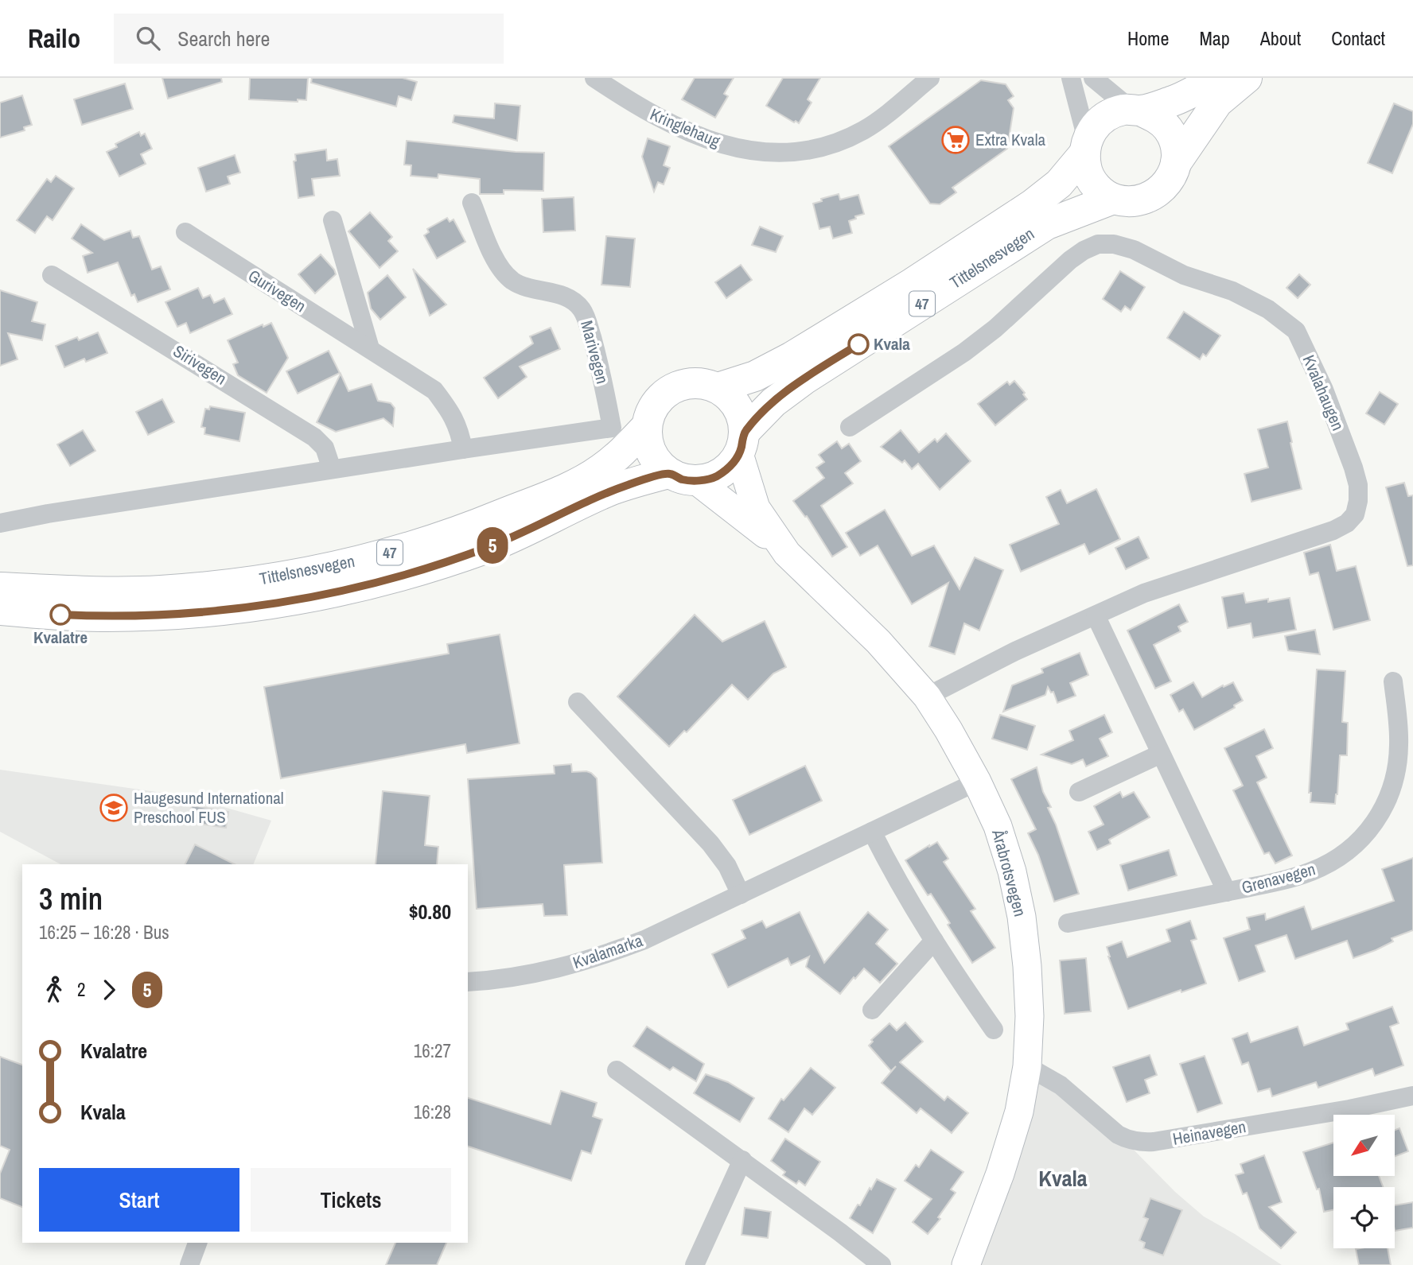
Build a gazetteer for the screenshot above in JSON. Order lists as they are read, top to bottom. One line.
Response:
{"streets":{"main road":["Tittelsnesvegen","47","Årabrotsvegen"],"street":["Kringlehaug","Gurivegen","Marivegen","Sirivegen","Kvalahaugen","Grenavegen","Kvalamarka","Heinavegen"]},"crossings":[["Tittelsnesvegen","47"],["Tittelsnesvegen","Årabrotsvegen"],["Gurivegen","Marivegen"],["47","Årabrotsvegen"],["Kvalahaugen","Årabrotsvegen"],["Kvalahaugen","Grenavegen"],["Årabrotsvegen","Kvalamarka"],["Årabrotsvegen","Heinavegen"]],"districts":["Kvala"],"places":{"supermarket":["Extra Kvala"],"other":["Kvala","Kvalatre"],"school or university":["Haugesund International Preschool FUS"]},"lines":["bus line 5"],"north":"bottom left","page":{"header":"Railo","search":"Search here","nav":["Home","Map","About","Contact"],"on_map":"5","heading":["3 min","16:25 – 16:28 · Bus","$0.80"],"legs":["2","5"],"list":[{"name":"Kvalatre","value":"16:27"},{"name":"Kvala","value":"16:28"}],"buttons":["Start","Tickets"]}}
